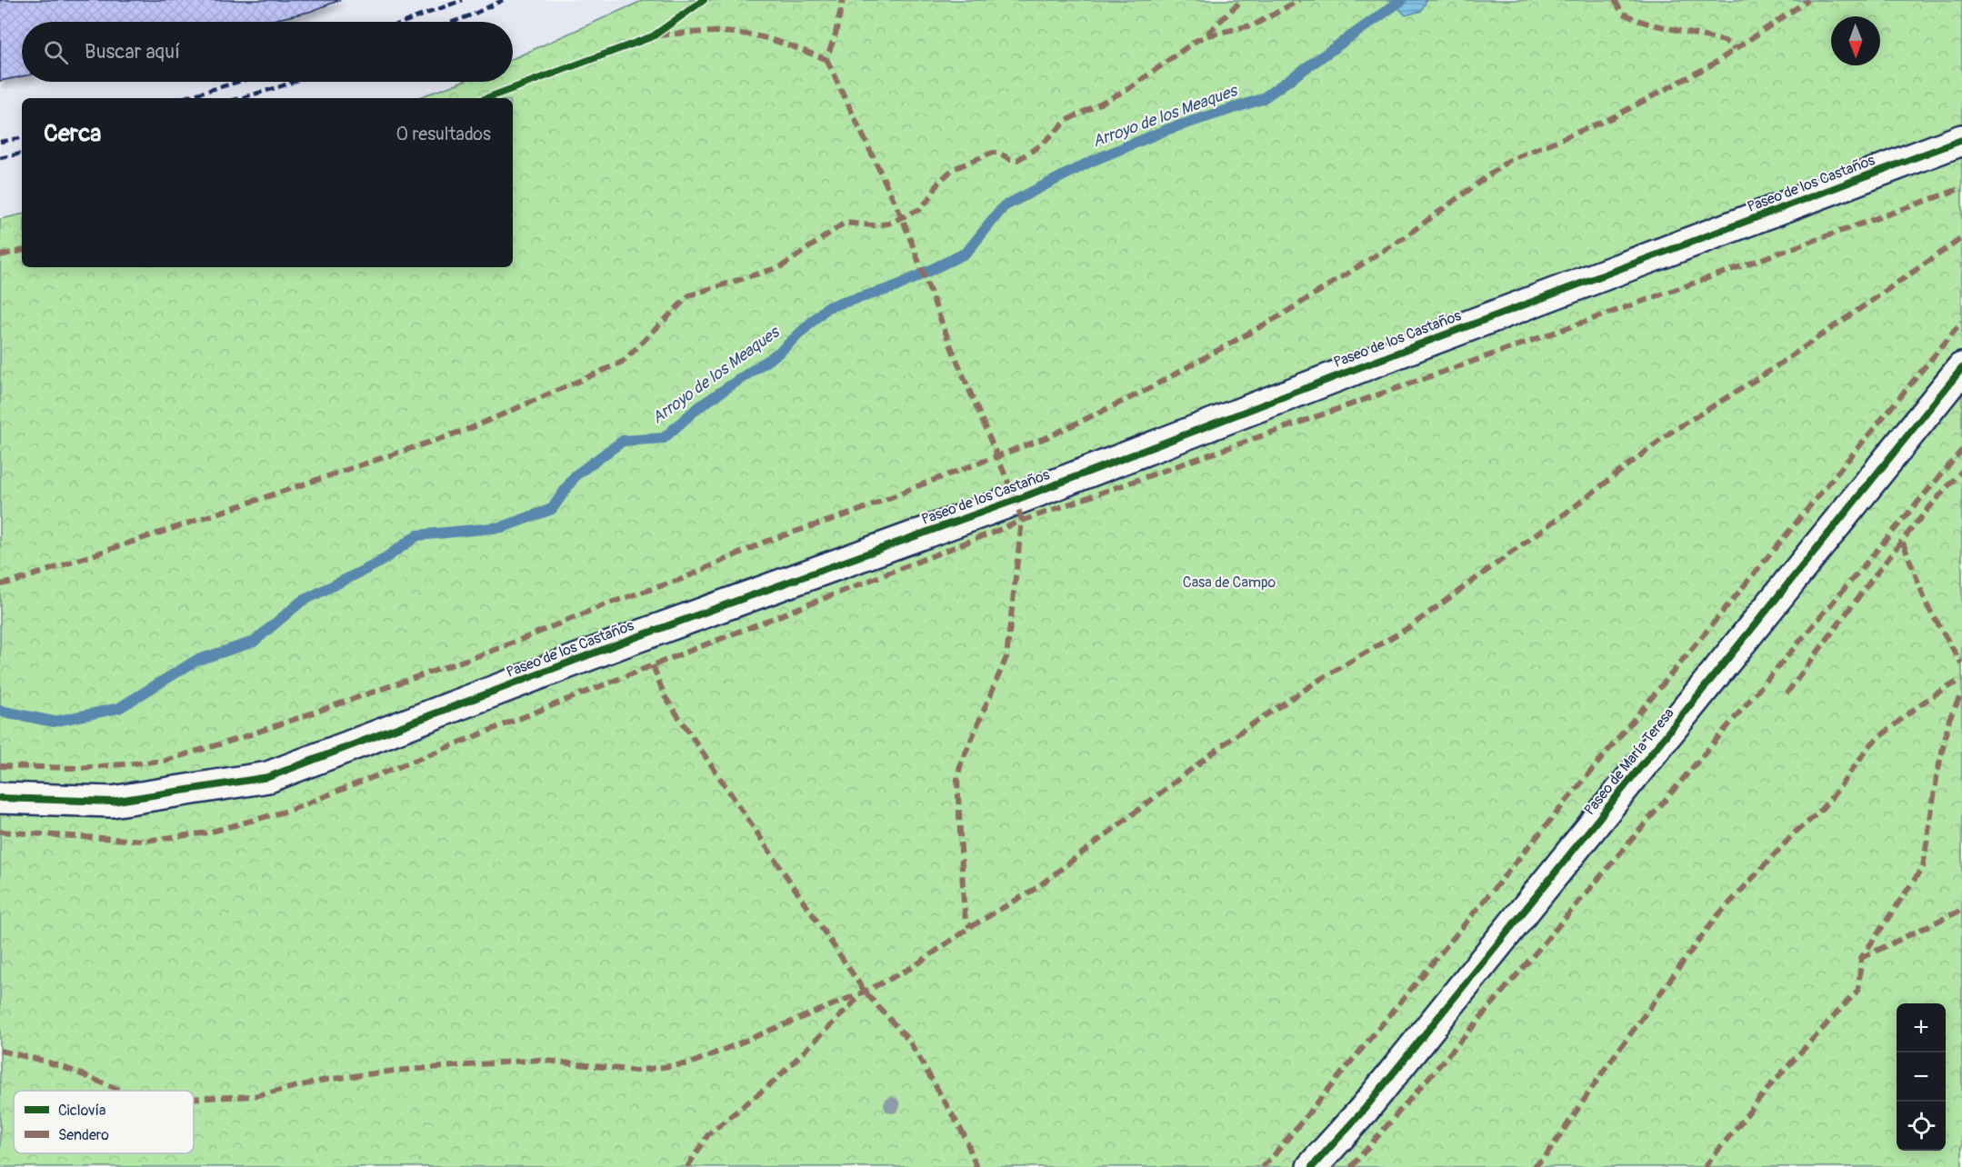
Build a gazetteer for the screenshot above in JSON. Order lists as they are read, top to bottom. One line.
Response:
{"streets":{"street":["Paseo de los Castaños","Paseo de María Teresa"]},"water":["Arroyo de los Meaques"],"parks":["Casa de Campo"],"legend":["Ciclovía","Sendero"],"north":"bottom","page":{"search":"Buscar aquí","heading":["Cerca","0 resultados"],"map_buttons":["+","−"]}}
